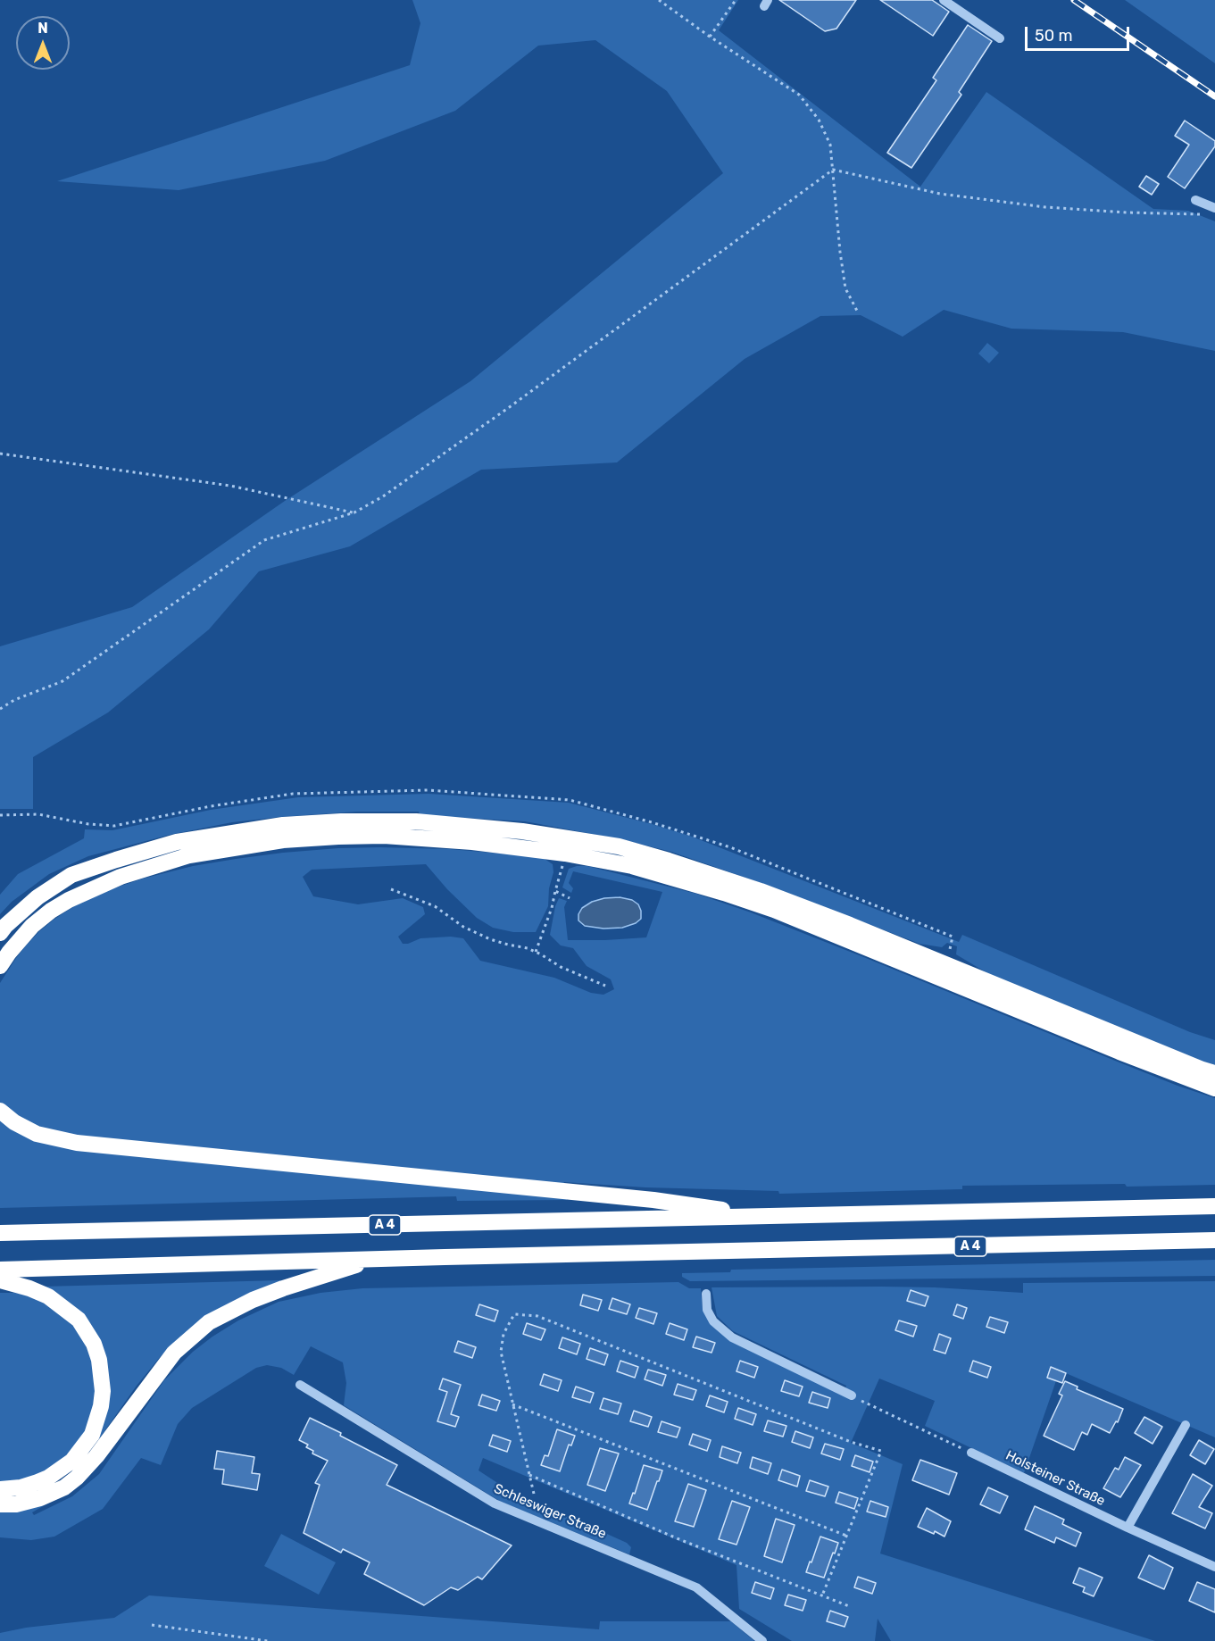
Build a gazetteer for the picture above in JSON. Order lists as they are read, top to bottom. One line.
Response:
{"streets":{"highway":["A 4"],"street":["Holsteiner Straße","Schleswiger Straße"]},"scale_bar":"50 m","north":"top"}
